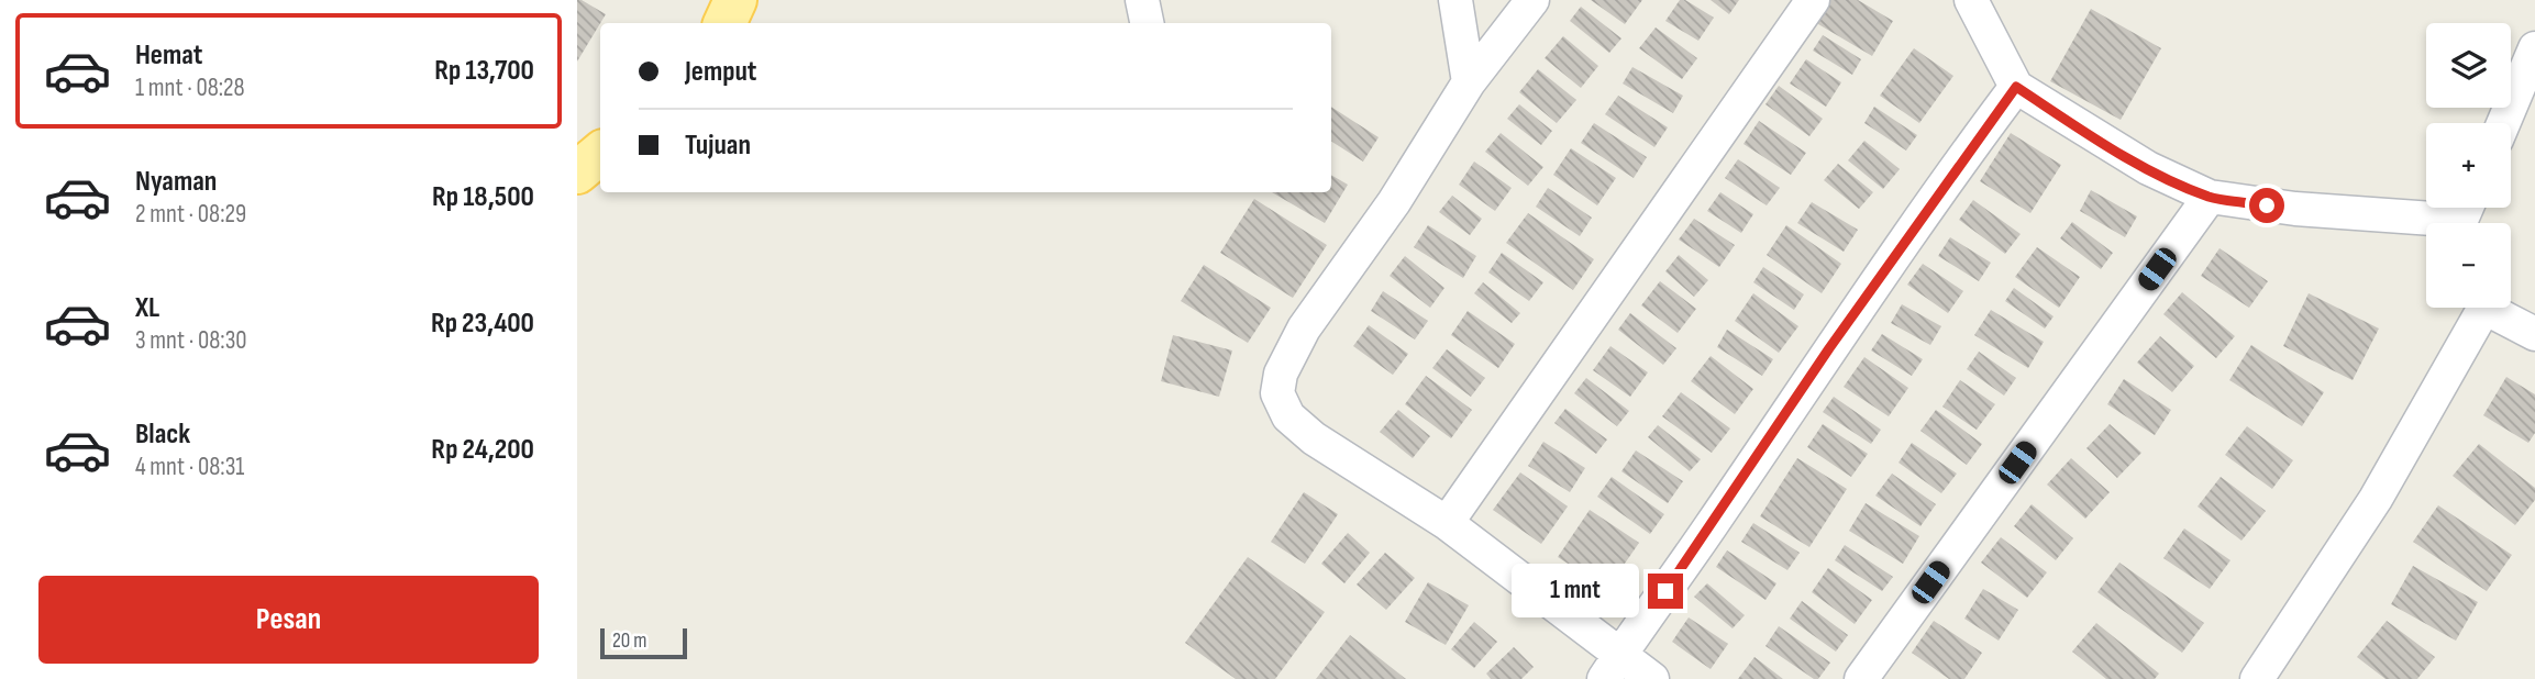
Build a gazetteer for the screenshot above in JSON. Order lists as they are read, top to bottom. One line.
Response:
{"scale_bar":"20 m","page":{"list":[{"name":"Hemat","note":"1 mnt · 08:28","value":"Rp 13,700"},{"name":"Nyaman","note":"2 mnt · 08:29","value":"Rp 18,500"},{"name":"XL","note":"3 mnt · 08:30","value":"Rp 23,400"},{"name":"Black","note":"4 mnt · 08:31","value":"Rp 24,200"}],"map_buttons":["+","−"],"banner":["Jemput","Tujuan"],"buttons":"Pesan","bubble":"1 mnt","scale":"20 m"}}
